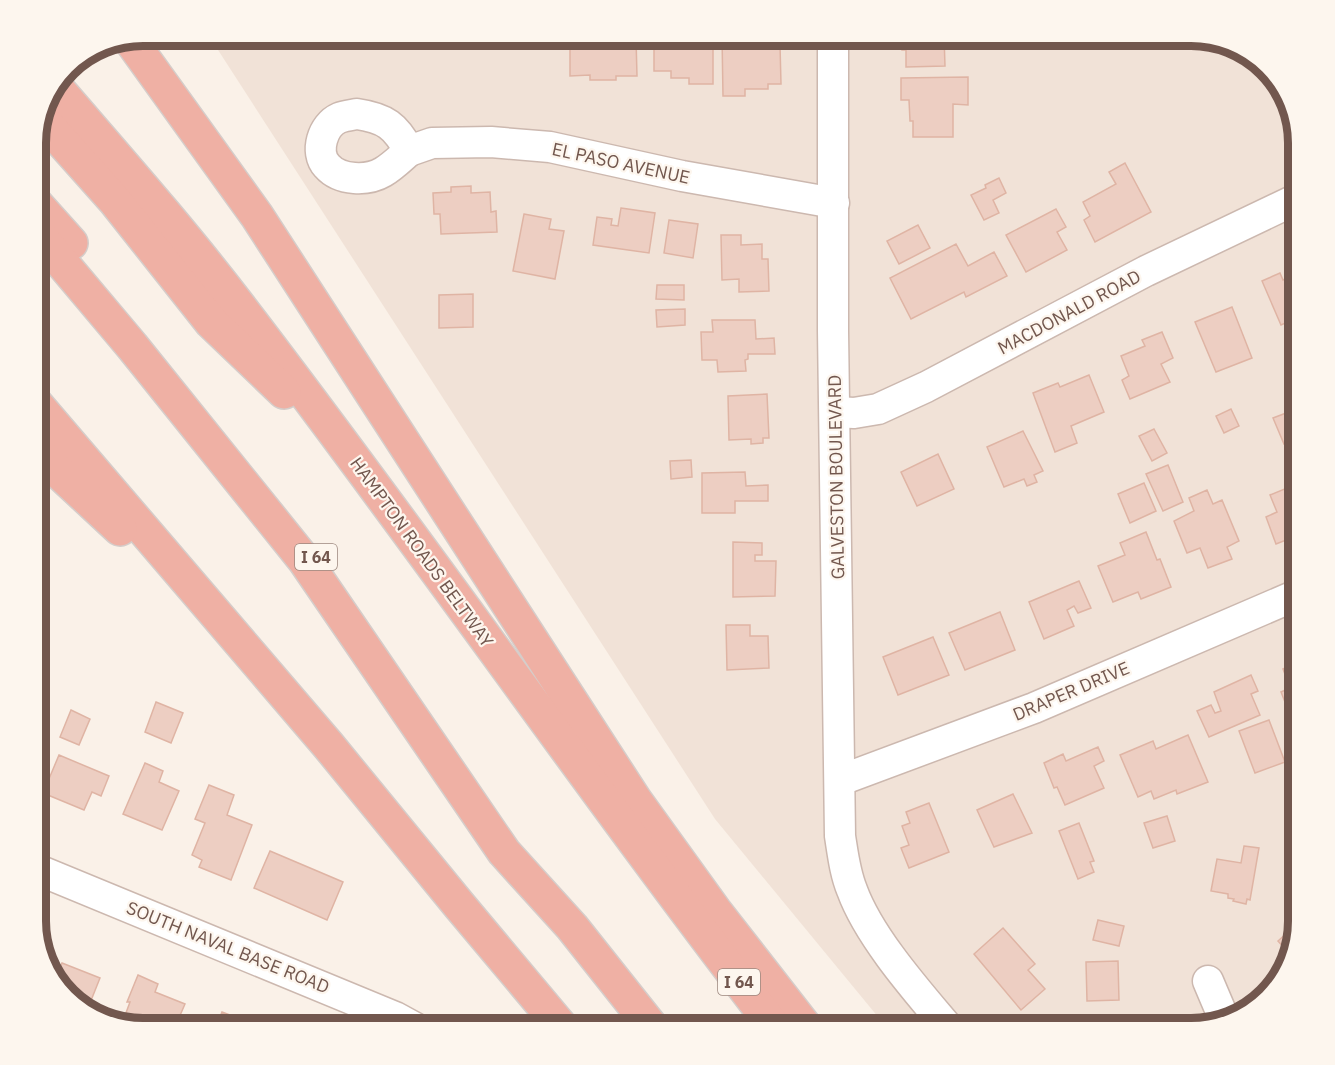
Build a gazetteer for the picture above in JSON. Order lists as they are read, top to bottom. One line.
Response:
{"streets":{"highway":["HAMPTON ROADS BELTWAY","I 64"],"street":["EL PASO AVENUE","MACDONALD ROAD","GALVESTON BOULEVARD","DRAPER DRIVE","SOUTH NAVAL BASE ROAD"]},"crossings":[["EL PASO AVENUE","GALVESTON BOULEVARD"],["MACDONALD ROAD","GALVESTON BOULEVARD"],["GALVESTON BOULEVARD","DRAPER DRIVE"]]}
